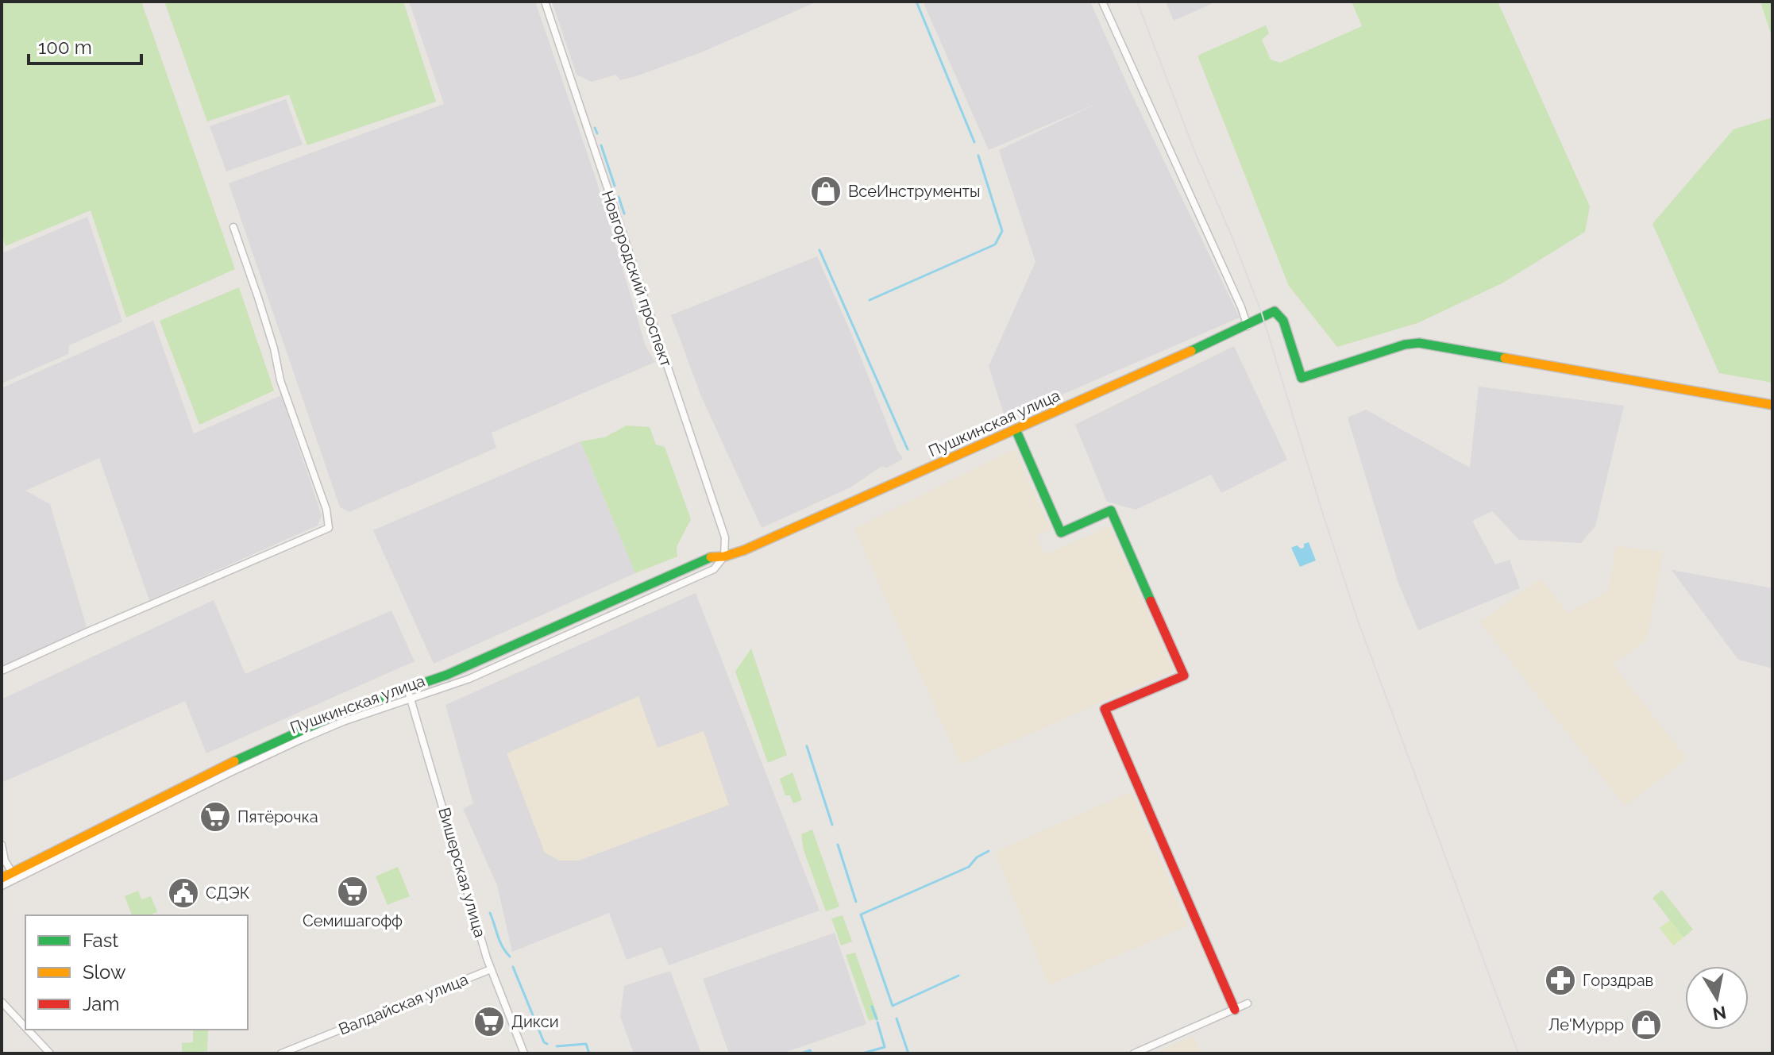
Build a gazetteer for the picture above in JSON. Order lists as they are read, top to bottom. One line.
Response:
{"streets":{"street":["Новгородский проспект","Пушкинская улица","Вишерская улица","Валдайская улица"]},"crossings":[["Новгородский проспект","Пушкинская улица"],["Пушкинская улица","Вишерская улица"],["Вишерская улица","Валдайская улица"]],"places":{"shop":["ВсеИнструменты","Ле'Муррр"],"supermarket":["Пятёрочка","Семишагофф","Дикси"],"public building":["СДЭК"],"pharmacy":["Горздрав"]},"legend":["Fast","Slow","Jam"],"scale_bar":"100 m","north":"bottom"}
